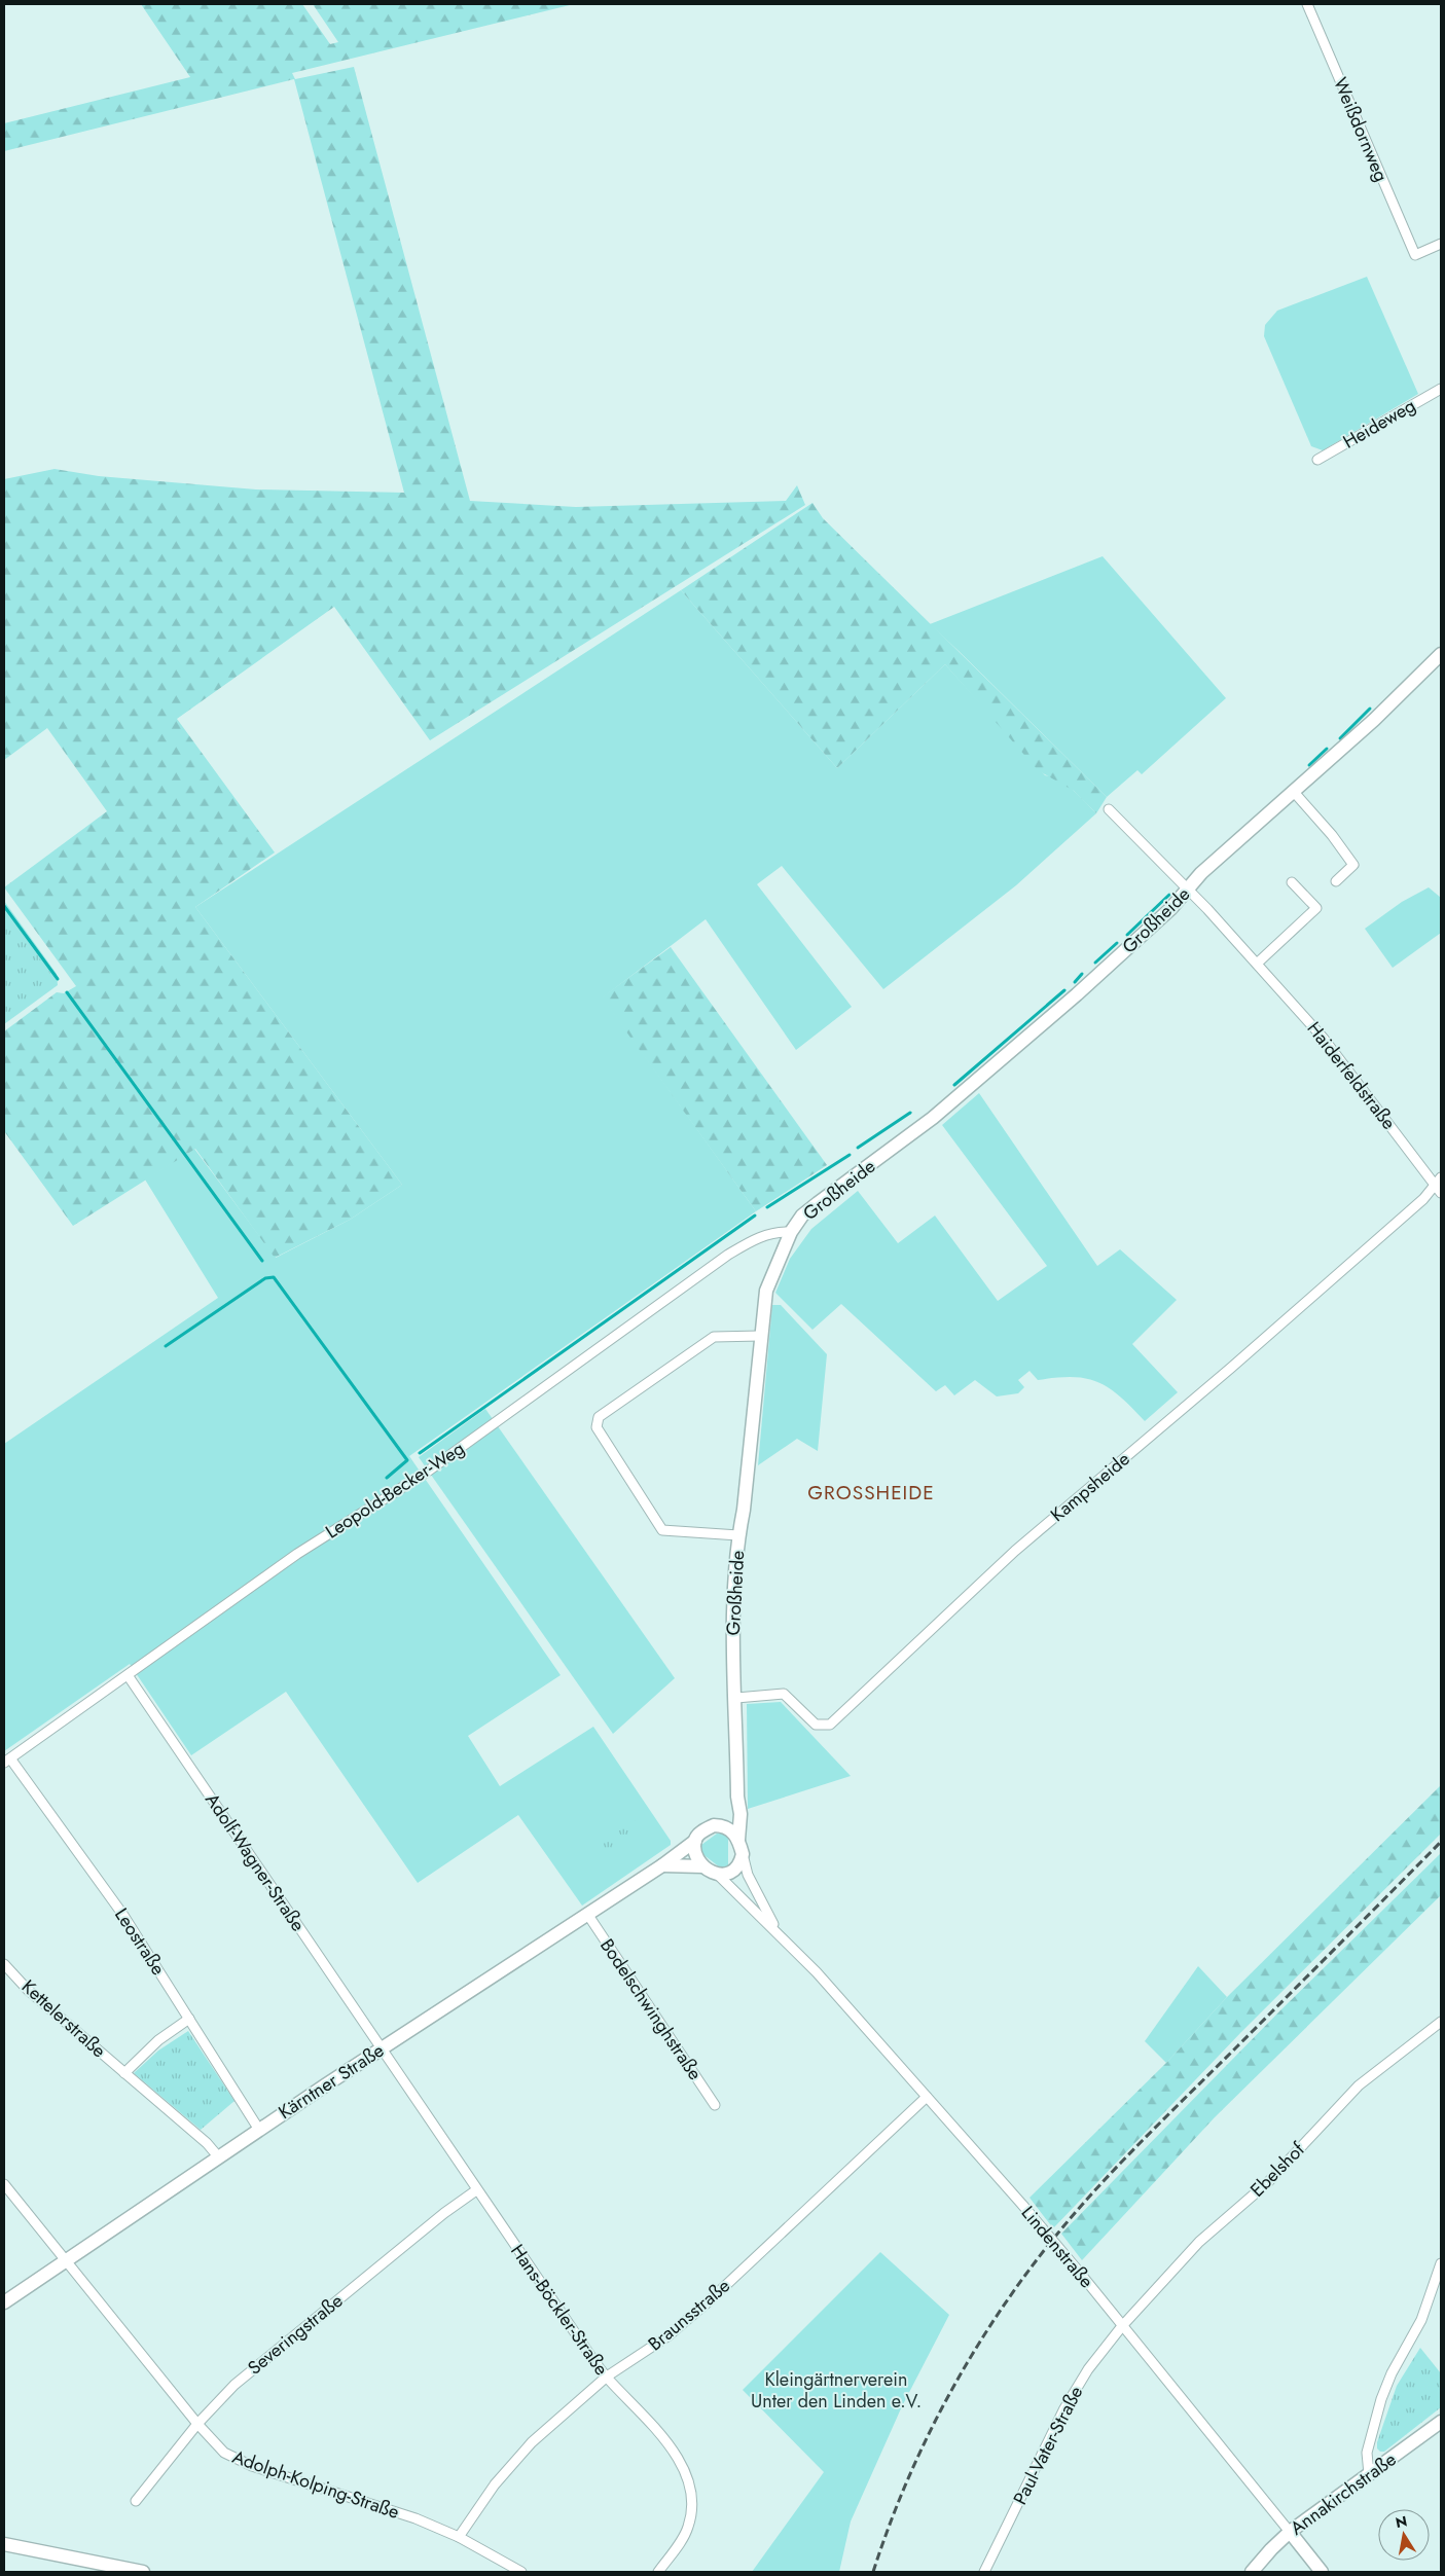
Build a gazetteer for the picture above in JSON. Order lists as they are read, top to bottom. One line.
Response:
{"streets":{"street":["Weißdornweg","Heideweg","Großheide","Haiderfeldstraße","Kampsheide","Leopold-Becker-Weg","Adolf-Wagner-Straße","Leostraße","Bodelschwinghstraße","Kettelerstraße","Kärntner Straße","Ebelshof","Lindenstraße","Hans-Böckler-Straße","Braunsstraße","Severingstraße","Paul-Vater-Straße","Adolph-Kolping-Straße","Annakirchstraße"]},"crossings":[["Großheide","Haiderfeldstraße"],["Großheide","Kampsheide"],["Großheide","Leopold-Becker-Weg"],["Großheide","Kärntner Straße"],["Großheide","Lindenstraße"],["Haiderfeldstraße","Kampsheide"],["Leopold-Becker-Weg","Adolf-Wagner-Straße"],["Leopold-Becker-Weg","Leostraße"],["Adolf-Wagner-Straße","Kärntner Straße"],["Adolf-Wagner-Straße","Hans-Böckler-Straße"],["Leostraße","Kärntner Straße"],["Bodelschwinghstraße","Kärntner Straße"],["Kettelerstraße","Kärntner Straße"],["Kärntner Straße","Lindenstraße"],["Kärntner Straße","Hans-Böckler-Straße"],["Kärntner Straße","Adolph-Kolping-Straße"],["Ebelshof","Lindenstraße"],["Ebelshof","Paul-Vater-Straße"],["Lindenstraße","Braunsstraße"],["Lindenstraße","Paul-Vater-Straße"],["Lindenstraße","Annakirchstraße"],["Hans-Böckler-Straße","Braunsstraße"],["Hans-Böckler-Straße","Severingstraße"],["Braunsstraße","Adolph-Kolping-Straße"],["Severingstraße","Adolph-Kolping-Straße"]],"districts":["GROSSHEIDE"],"parks":["Kleingärtnerverein Unter den Linden e.V."],"north":"top"}
